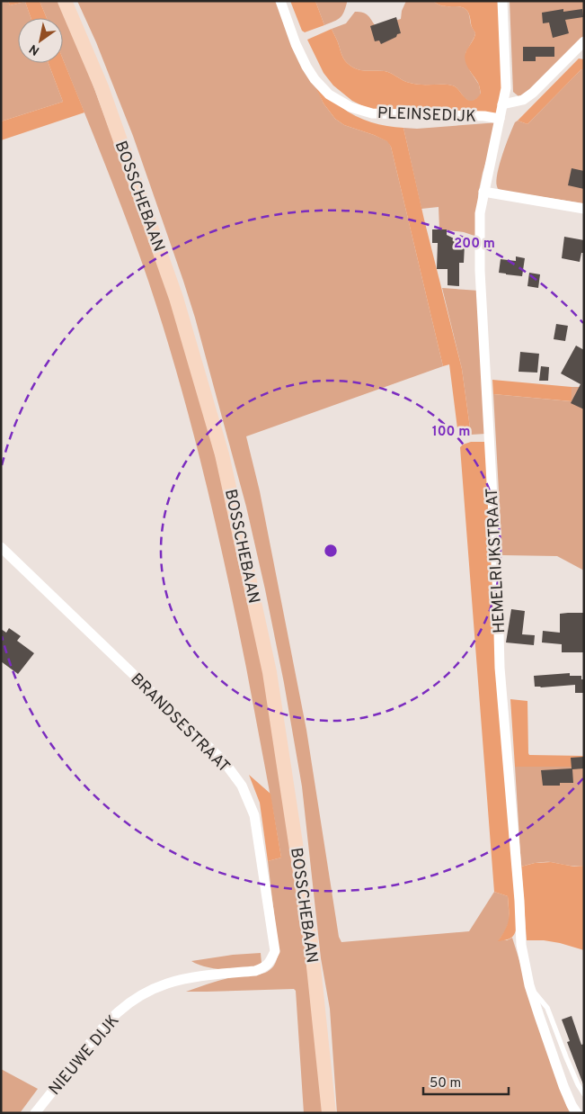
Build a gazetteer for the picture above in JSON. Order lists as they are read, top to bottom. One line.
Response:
{"streets":{"main road":["BOSSCHEBAAN"],"street":["PLEINSEDIJK","HEMELRIJKSTRAAT","BRANDSESTRAAT","NIEUWE DIJK"]},"crossings":[["PLEINSEDIJK","HEMELRIJKSTRAAT"],["BRANDSESTRAAT","NIEUWE DIJK"]],"scale_bar":"50 m","north":"bottom left","rings":["200 m","100 m"]}
